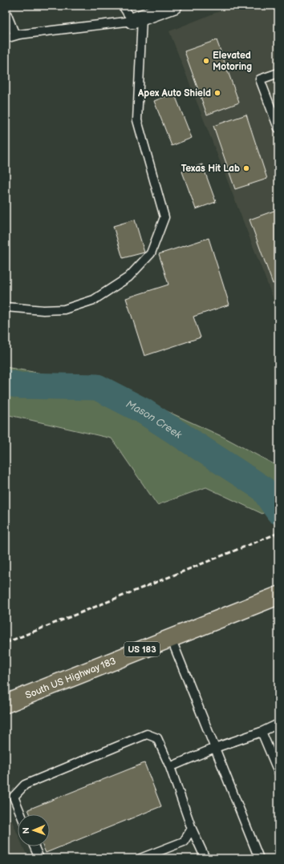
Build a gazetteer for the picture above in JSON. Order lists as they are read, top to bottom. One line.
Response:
{"streets":{"main road":["US 183","South US Highway 183"]},"water":["Mason Creek"],"places":["Elevated Motoring","Apex Auto Shield","Texas Hit Lab"],"north":"left"}
